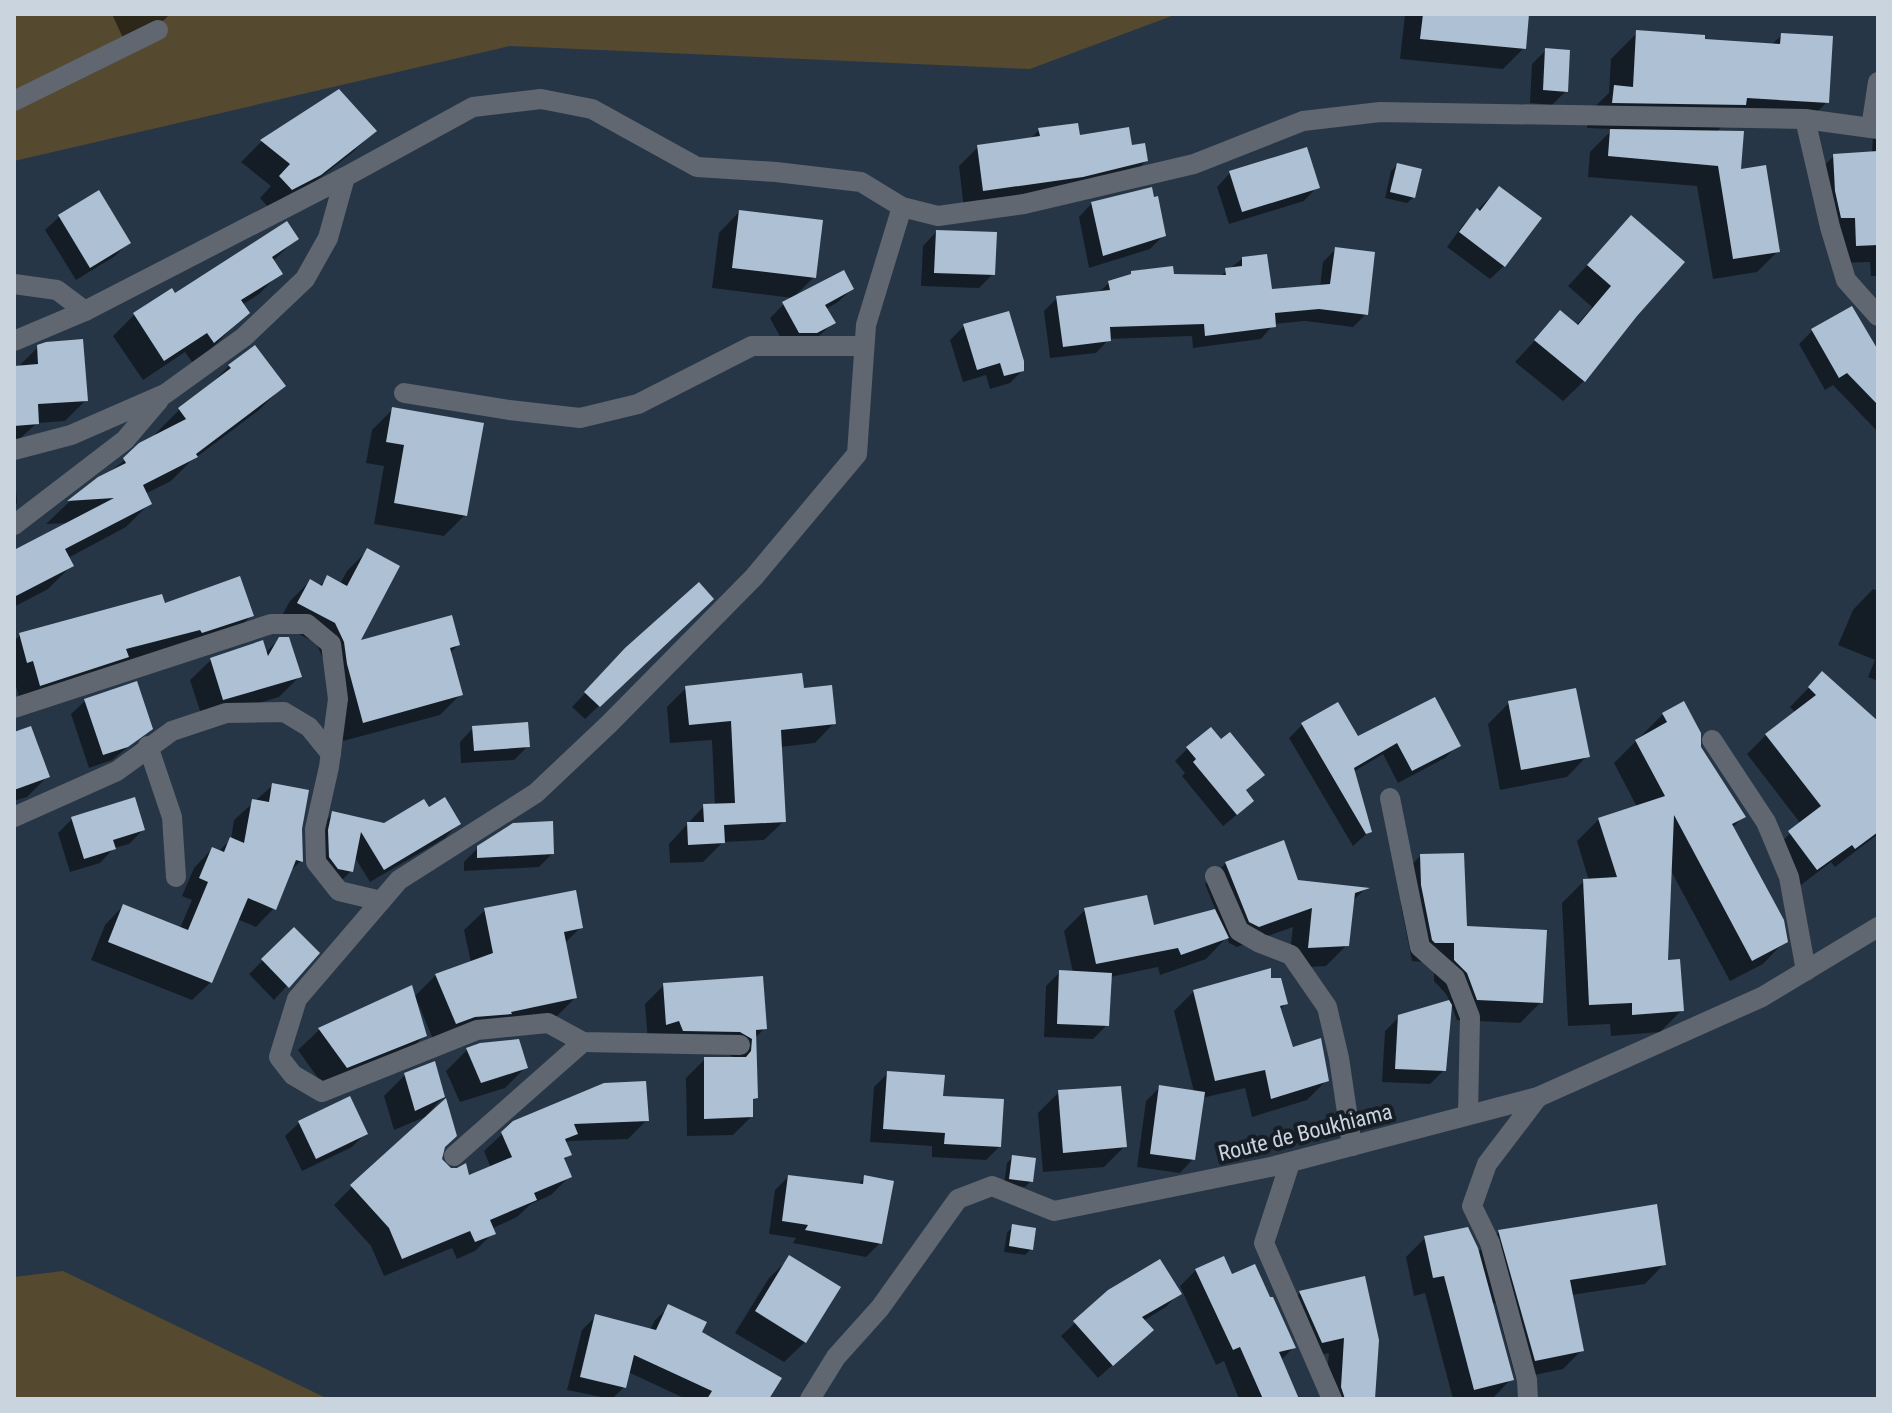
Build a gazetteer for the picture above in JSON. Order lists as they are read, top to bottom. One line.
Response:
{"streets":{"street":["Route de Boukhiama"]}}
